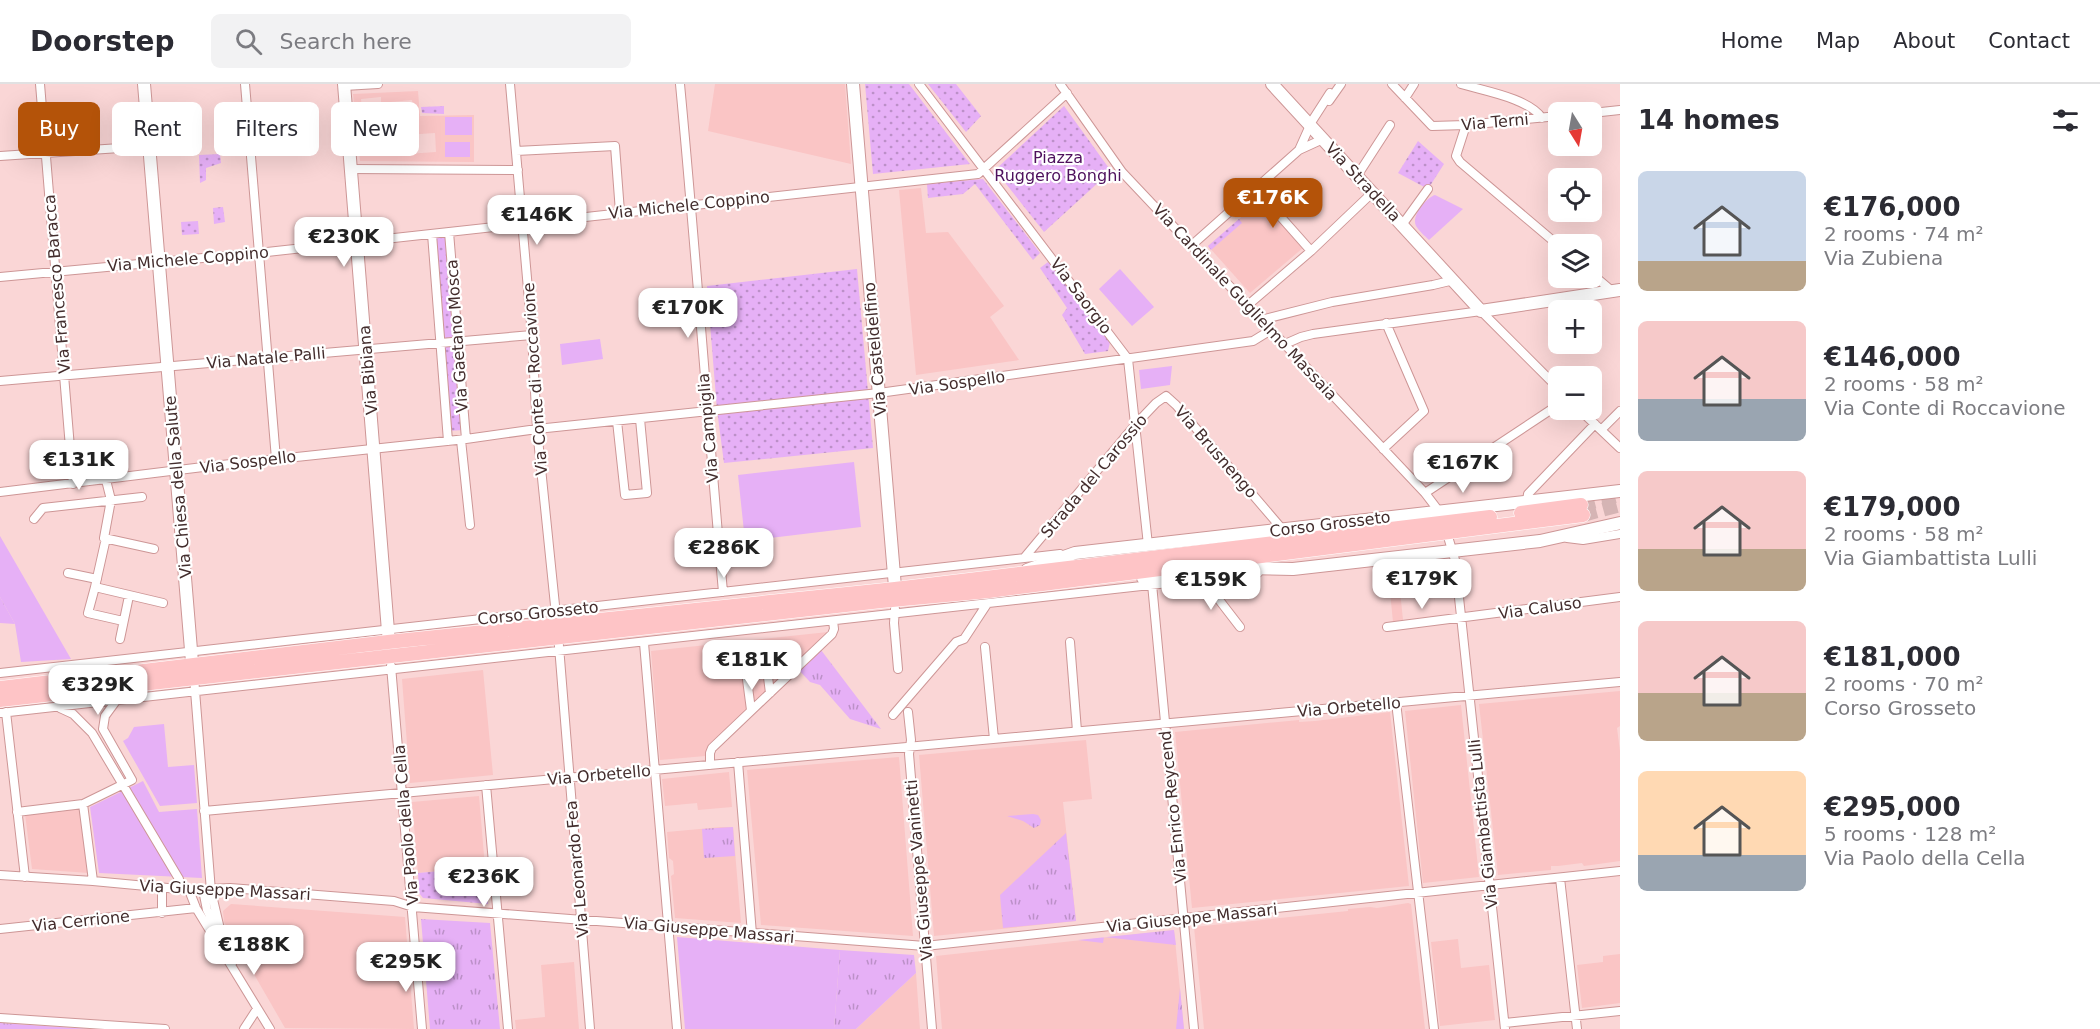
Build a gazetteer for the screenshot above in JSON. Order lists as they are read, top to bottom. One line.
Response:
{"streets":{"main road":["Corso Grosseto"],"street":["Via Terni","Via Stradella","Via Michele Coppino","Via Francesco Baracca","Via Saorgio","Via Cardinale Guglielmo Massaia","Via Gaetano Mosca","Via Casteldelfino","Via Natale Palli","Via Bibiana","Via Conte di Roccavione","Via Sospello","Via Campiglia","Via Brusnengo","Strada del Carossio","Via Chiesa della Salute","Via Caluso","Via Orbetello","Via Enrico Reycend","Via Giambattista Lulli","Via Paolo della Cella","Via Leonardo Fea","Via Giuseppe Vaninetti","Via Giuseppe Massari","Via Cerrione"]},"crossings":[["Via Michele Coppino","Via Francesco Baracca"],["Via Michele Coppino","Via Saorgio"],["Via Michele Coppino","Via Gaetano Mosca"],["Via Michele Coppino","Via Casteldelfino"],["Via Michele Coppino","Via Bibiana"],["Via Michele Coppino","Via Conte di Roccavione"],["Via Michele Coppino","Via Campiglia"],["Via Michele Coppino","Via Chiesa della Salute"],["Via Francesco Baracca","Via Natale Palli"],["Via Francesco Baracca","Via Sospello"],["Via Saorgio","Via Sospello"],["Via Cardinale Guglielmo Massaia","Via Sospello"],["Via Cardinale Guglielmo Massaia","Corso Grosseto"],["Via Cardinale Guglielmo Massaia","Via Giambattista Lulli"],["Via Gaetano Mosca","Via Natale Palli"],["Via Gaetano Mosca","Via Sospello"],["Via Casteldelfino","Via Sospello"],["Via Casteldelfino","Corso Grosseto"],["Via Natale Palli","Via Bibiana"],["Via Natale Palli","Via Conte di Roccavione"],["Via Natale Palli","Via Chiesa della Salute"],["Via Bibiana","Via Sospello"],["Via Bibiana","Corso Grosseto"],["Via Bibiana","Via Paolo della Cella"],["Via Conte di Roccavione","Via Sospello"],["Via Conte di Roccavione","Corso Grosseto"],["Via Conte di Roccavione","Via Leonardo Fea"],["Via Sospello","Via Campiglia"],["Via Sospello","Via Chiesa della Salute"],["Via Campiglia","Corso Grosseto"],["Via Brusnengo","Strada del Carossio"],["Via Brusnengo","Corso Grosseto"],["Strada del Carossio","Corso Grosseto"],["Via Chiesa della Salute","Corso Grosseto"],["Via Chiesa della Salute","Via Orbetello"],["Via Chiesa della Salute","Via Giuseppe Massari"],["Corso Grosseto","Via Enrico Reycend"],["Corso Grosseto","Via Giambattista Lulli"],["Corso Grosseto","Via Paolo della Cella"],["Corso Grosseto","Via Leonardo Fea"],["Via Caluso","Via Giambattista Lulli"],["Via Orbetello","Via Enrico Reycend"],["Via Orbetello","Via Giambattista Lulli"],["Via Orbetello","Via Paolo della Cella"],["Via Orbetello","Via Leonardo Fea"],["Via Orbetello","Via Giuseppe Vaninetti"],["Via Enrico Reycend","Via Giuseppe Massari"],["Via Giambattista Lulli","Via Giuseppe Massari"],["Via Paolo della Cella","Via Giuseppe Massari"],["Via Leonardo Fea","Via Giuseppe Massari"],["Via Giuseppe Vaninetti","Via Giuseppe Massari"]],"parks":["Piazza Ruggero Bonghi"],"north":"bottom","page":{"header":"Doorstep","search":"Search here","nav":["Home","Map","About","Contact"],"heading":"14 homes","map_buttons":["+","−"],"chip":["Buy","Rent","Filters","New"],"list":[{"name":"€176,000","note":"2 rooms · 74 m² · Via Zubiena"},{"name":"€146,000","note":"2 rooms · 58 m² · Via Conte di Roccavione"},{"name":"€179,000","note":"2 rooms · 58 m² · Via Giambattista Lulli"},{"name":"€181,000","note":"2 rooms · 70 m² · Corso Grosseto"},{"name":"€295,000","note":"5 rooms · 128 m² · Via Paolo della Cella"}],"price":["€176K","€146K","€230K","€170K","€131K","€167K","€286K","€179K","€159K","€181K","€329K","€236K","€188K","€295K"]}}
